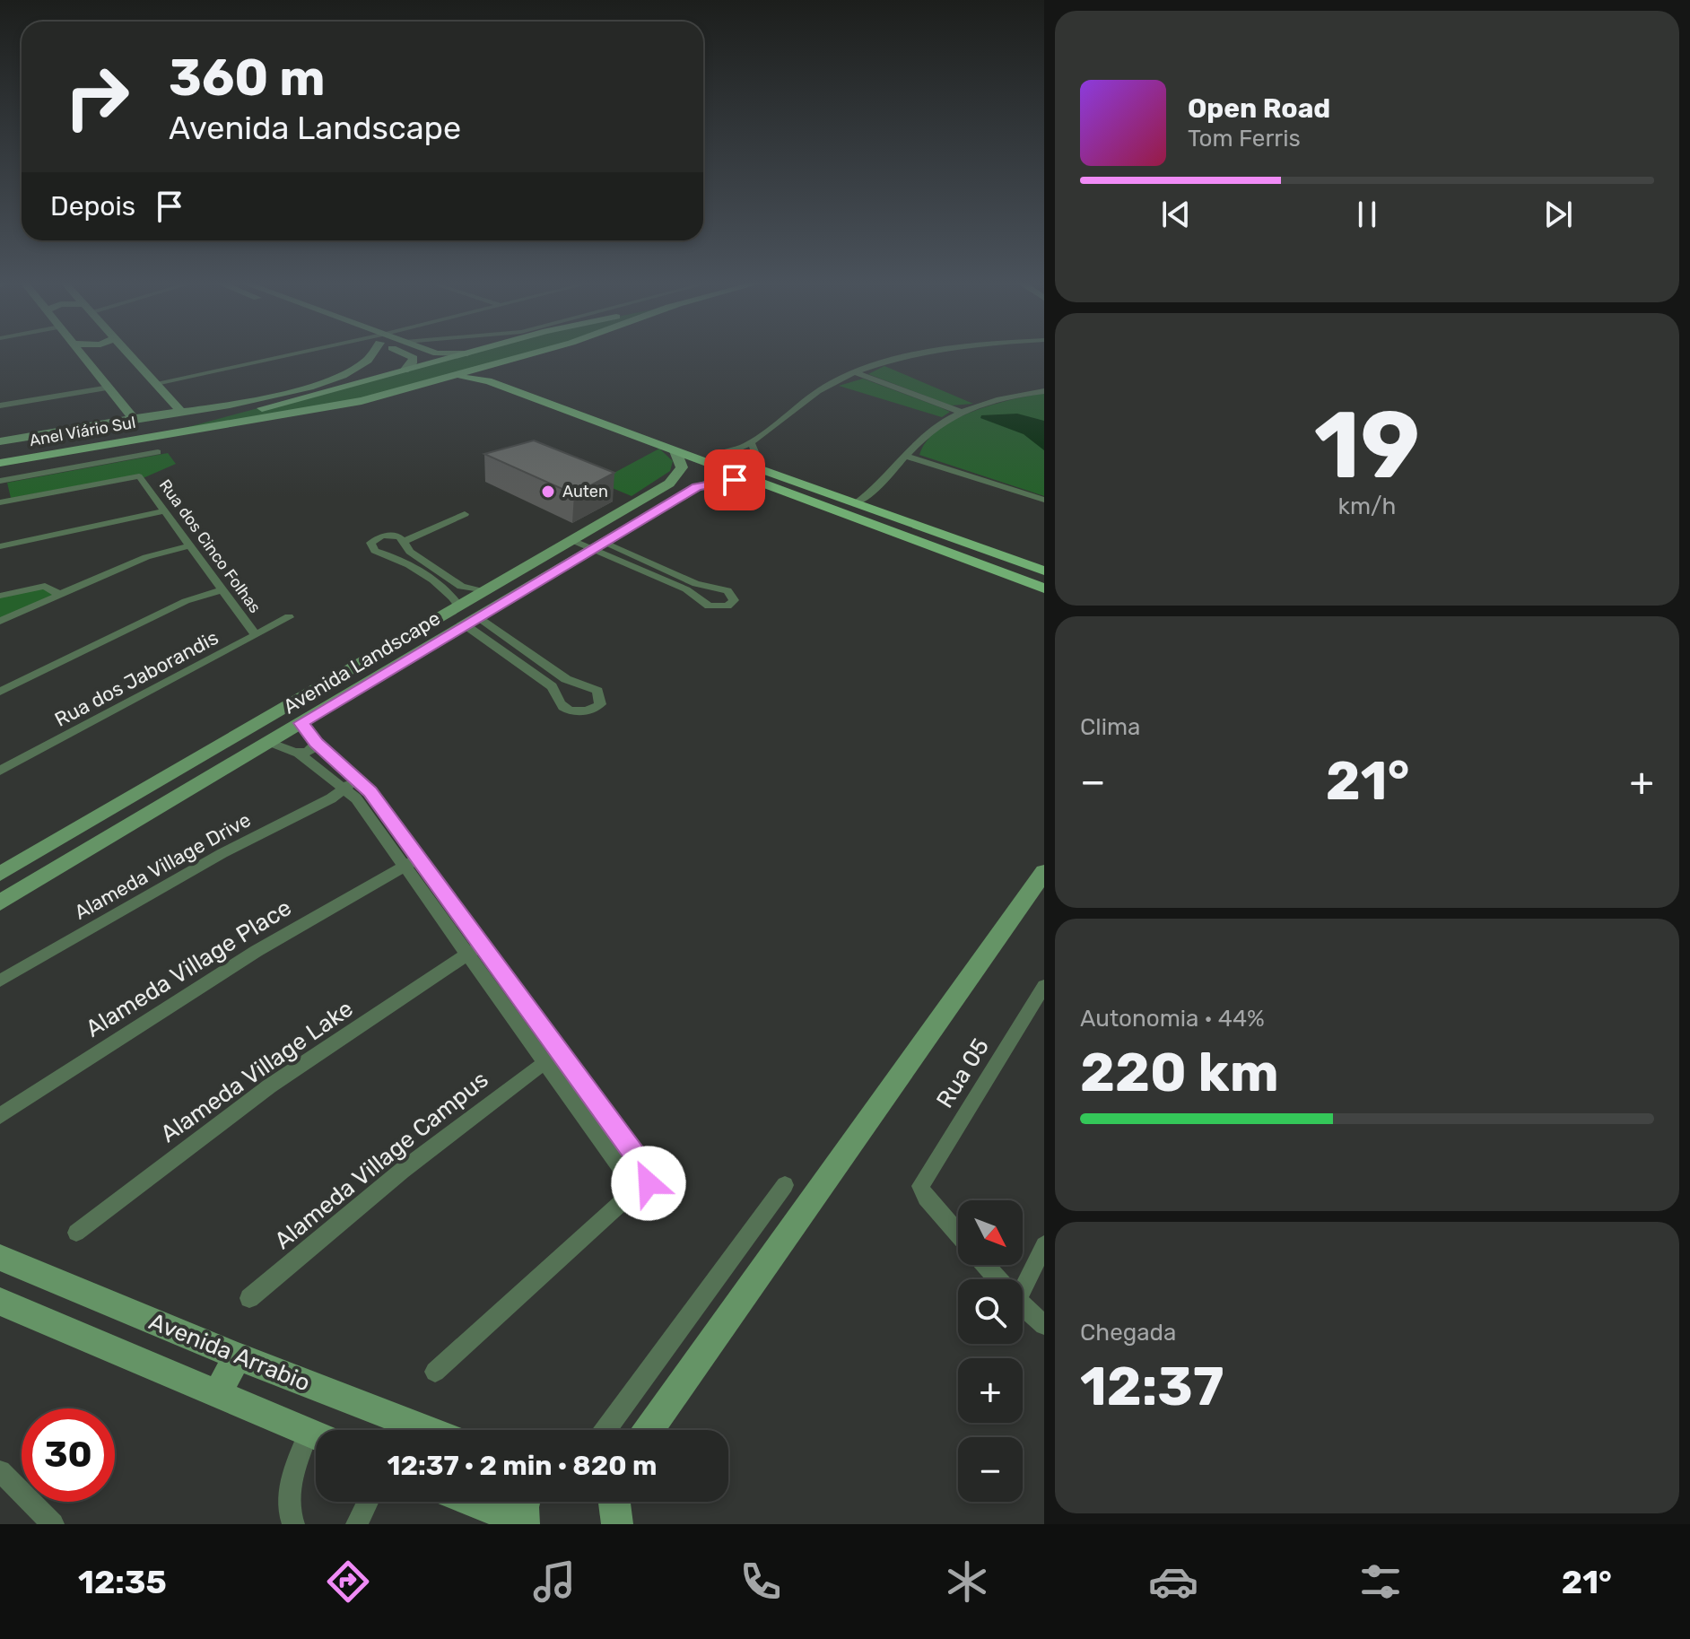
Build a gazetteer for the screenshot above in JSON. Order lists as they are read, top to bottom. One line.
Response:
{"streets":{"main road":["Anel Viário Sul"],"street":["Rua dos Cinco Folhas","Avenida Landscape","Rua dos Jaborandis","Alameda Village Drive","Alameda Village Place","Alameda Village Lake","Rua 05","Alameda Village Campus","Avenida Arrabio"]},"crossings":[["Rua dos Cinco Folhas","Rua dos Jaborandis"]],"places":["Auten"],"north":"bottom right","page":{"turn":["360 m","Avenida Landscape"],"song":["Open Road","Tom Ferris"],"then":"Depois","tile":[["19","km/h"],"Clima",["Autonomia · 44%","220 km"],["Chegada","12:37"]],"heat":["−","21°","+"],"map_buttons":["+","−"],"limit":"30","trip":"12:37 · 2 min · 820 m","tabs":["12:35","21°"]}}
